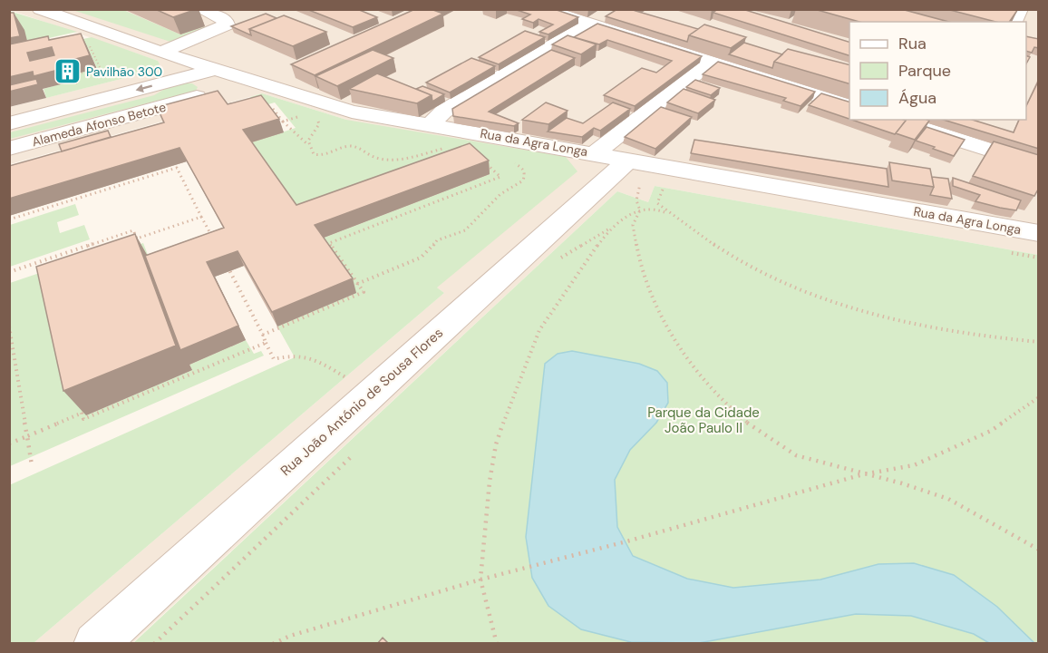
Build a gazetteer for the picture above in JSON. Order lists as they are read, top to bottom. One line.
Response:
{"streets":{"street":["Alameda Afonso Betote","Rua da Agra Longa","Rua João António de Sousa Flores"]},"crossings":[["Alameda Afonso Betote","Rua da Agra Longa"],["Rua da Agra Longa","Rua João António de Sousa Flores"]],"parks":["Parque da Cidade João Paulo II"],"places":{"building":["Pavilhão 300"]},"legend":["Rua","Parque","Água"]}
